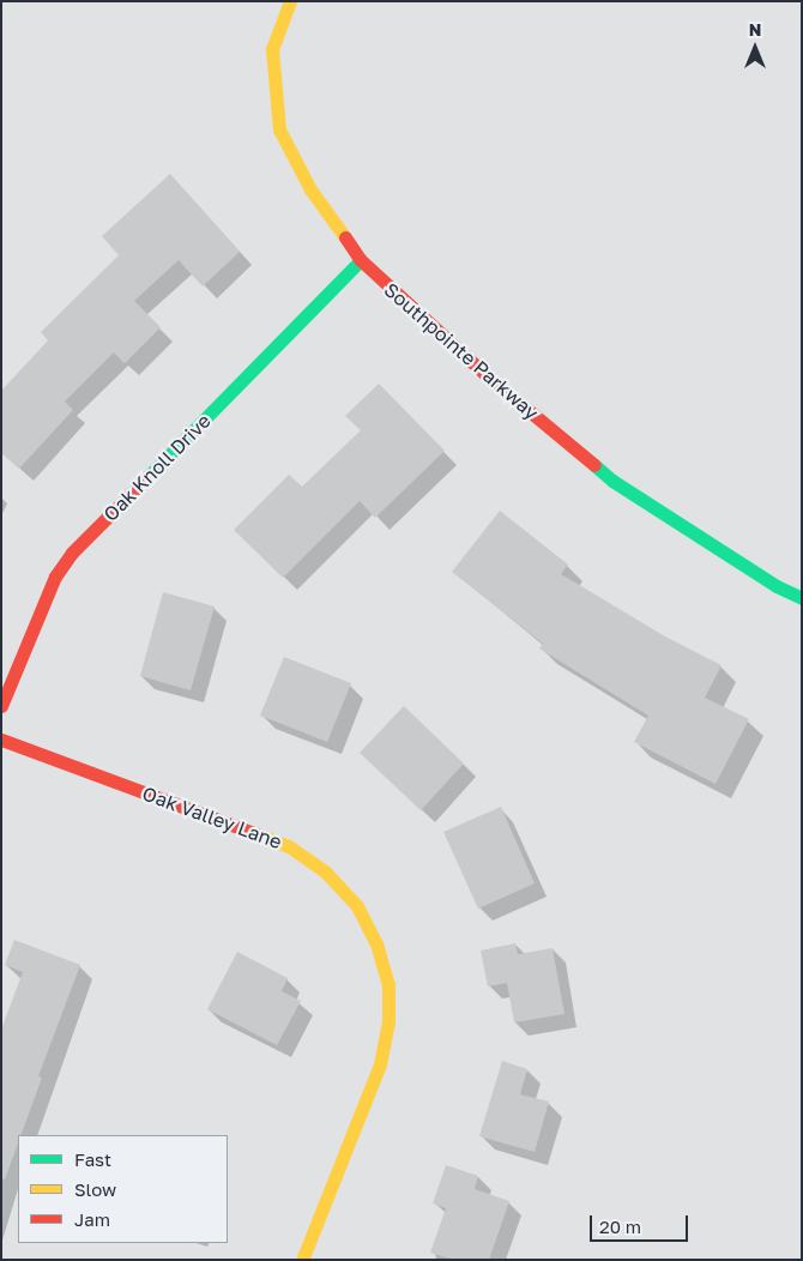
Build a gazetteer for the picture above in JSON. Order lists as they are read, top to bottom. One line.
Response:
{"streets":{"street":["Southpointe Parkway","Oak Knoll Drive","Oak Valley Lane"]},"crossings":[["Southpointe Parkway","Oak Knoll Drive"]],"legend":["Fast","Slow","Jam"],"scale_bar":"20 m","north":"top"}
